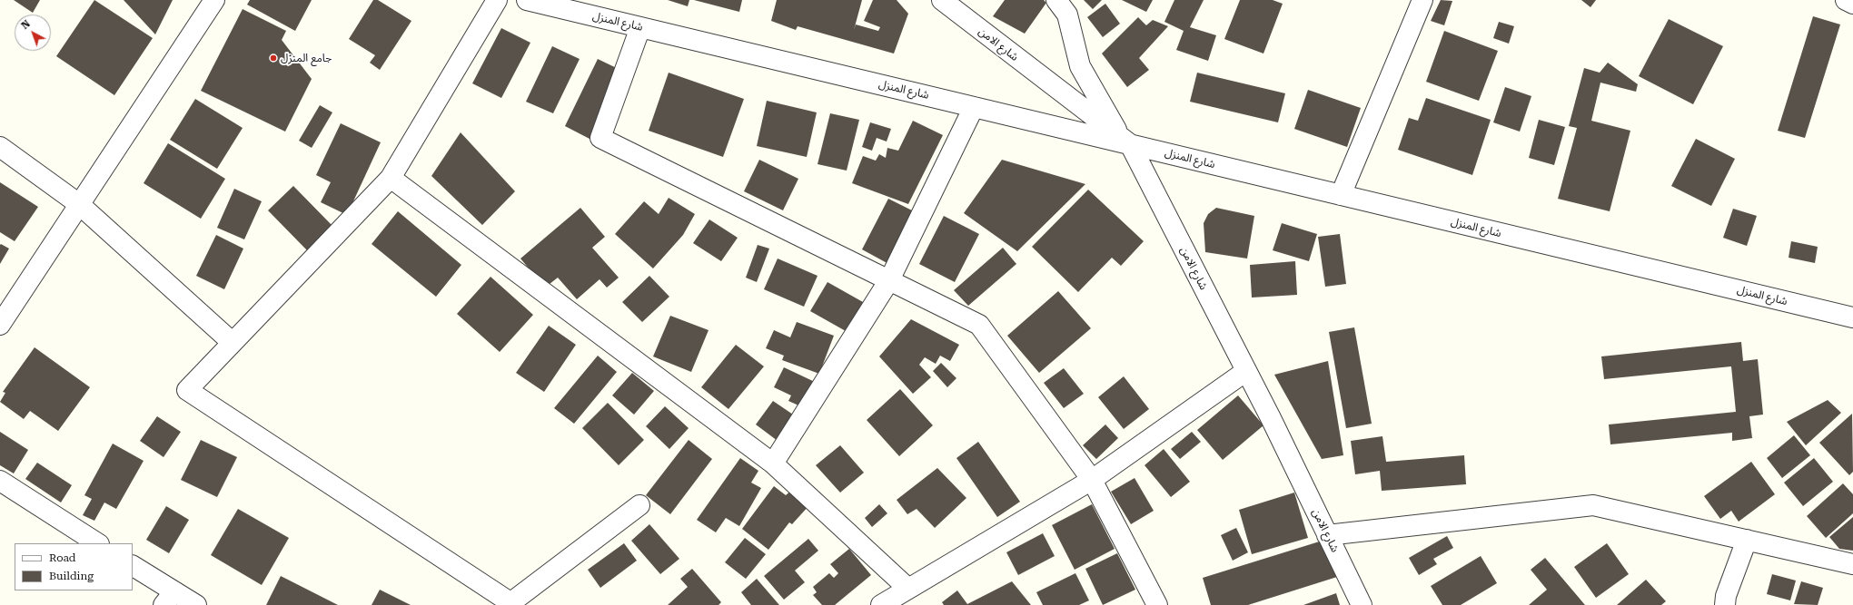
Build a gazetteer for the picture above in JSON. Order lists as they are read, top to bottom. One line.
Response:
{"streets":{"street":["شارع المنزل","شارع الامن"]},"crossings":[["شارع المنزل","شارع الامن"]],"places":["جامع المنزل"],"legend":["Road","Building"],"north":"top left"}
